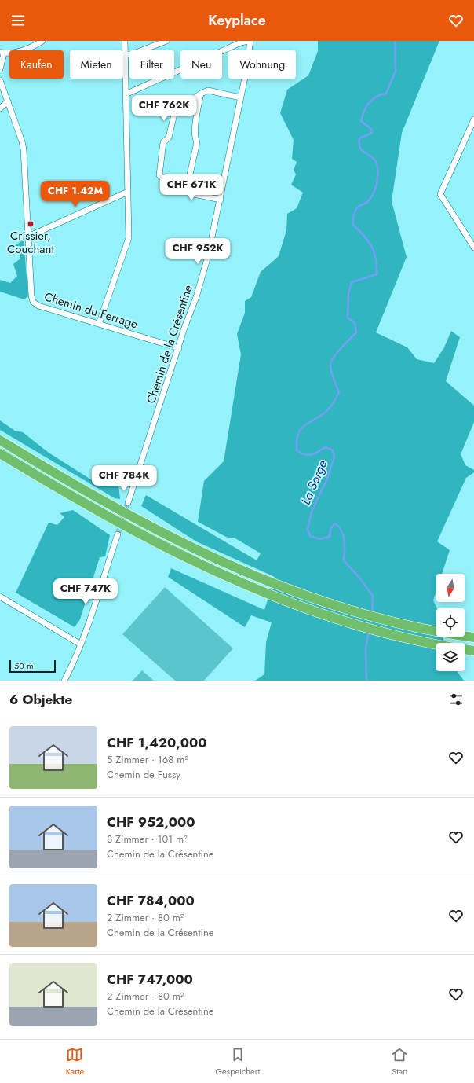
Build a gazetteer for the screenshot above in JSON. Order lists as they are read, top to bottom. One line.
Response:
{"streets":{"street":["Chemin du Ferrage","Chemin de la Crésentine"]},"crossings":[["Chemin du Ferrage","Chemin de la Crésentine"]],"water":["La Sorge"],"places":{"transit":["Crissier, Couchant"]},"scale_bar":"50 m","north":"bottom","page":{"header":"Keyplace","chip":["Kaufen","Mieten","Filter","Neu","Wohnung"],"price":["CHF 762K","CHF 671K","CHF 1.42M","CHF 952K","CHF 784K","CHF 747K"],"scale":"50 m","heading":"6 Objekte","list":[{"name":"CHF 1,420,000","note":"5 Zimmer · 168 m² · Chemin de Fussy"},{"name":"CHF 952,000","note":"3 Zimmer · 101 m² · Chemin de la Crésentine"},{"name":"CHF 784,000","note":"2 Zimmer · 80 m² · Chemin de la Crésentine"},{"name":"CHF 747,000","note":"2 Zimmer · 80 m² · Chemin de la Crésentine"}],"tabs":["Karte","Gespeichert","Start"]}}
